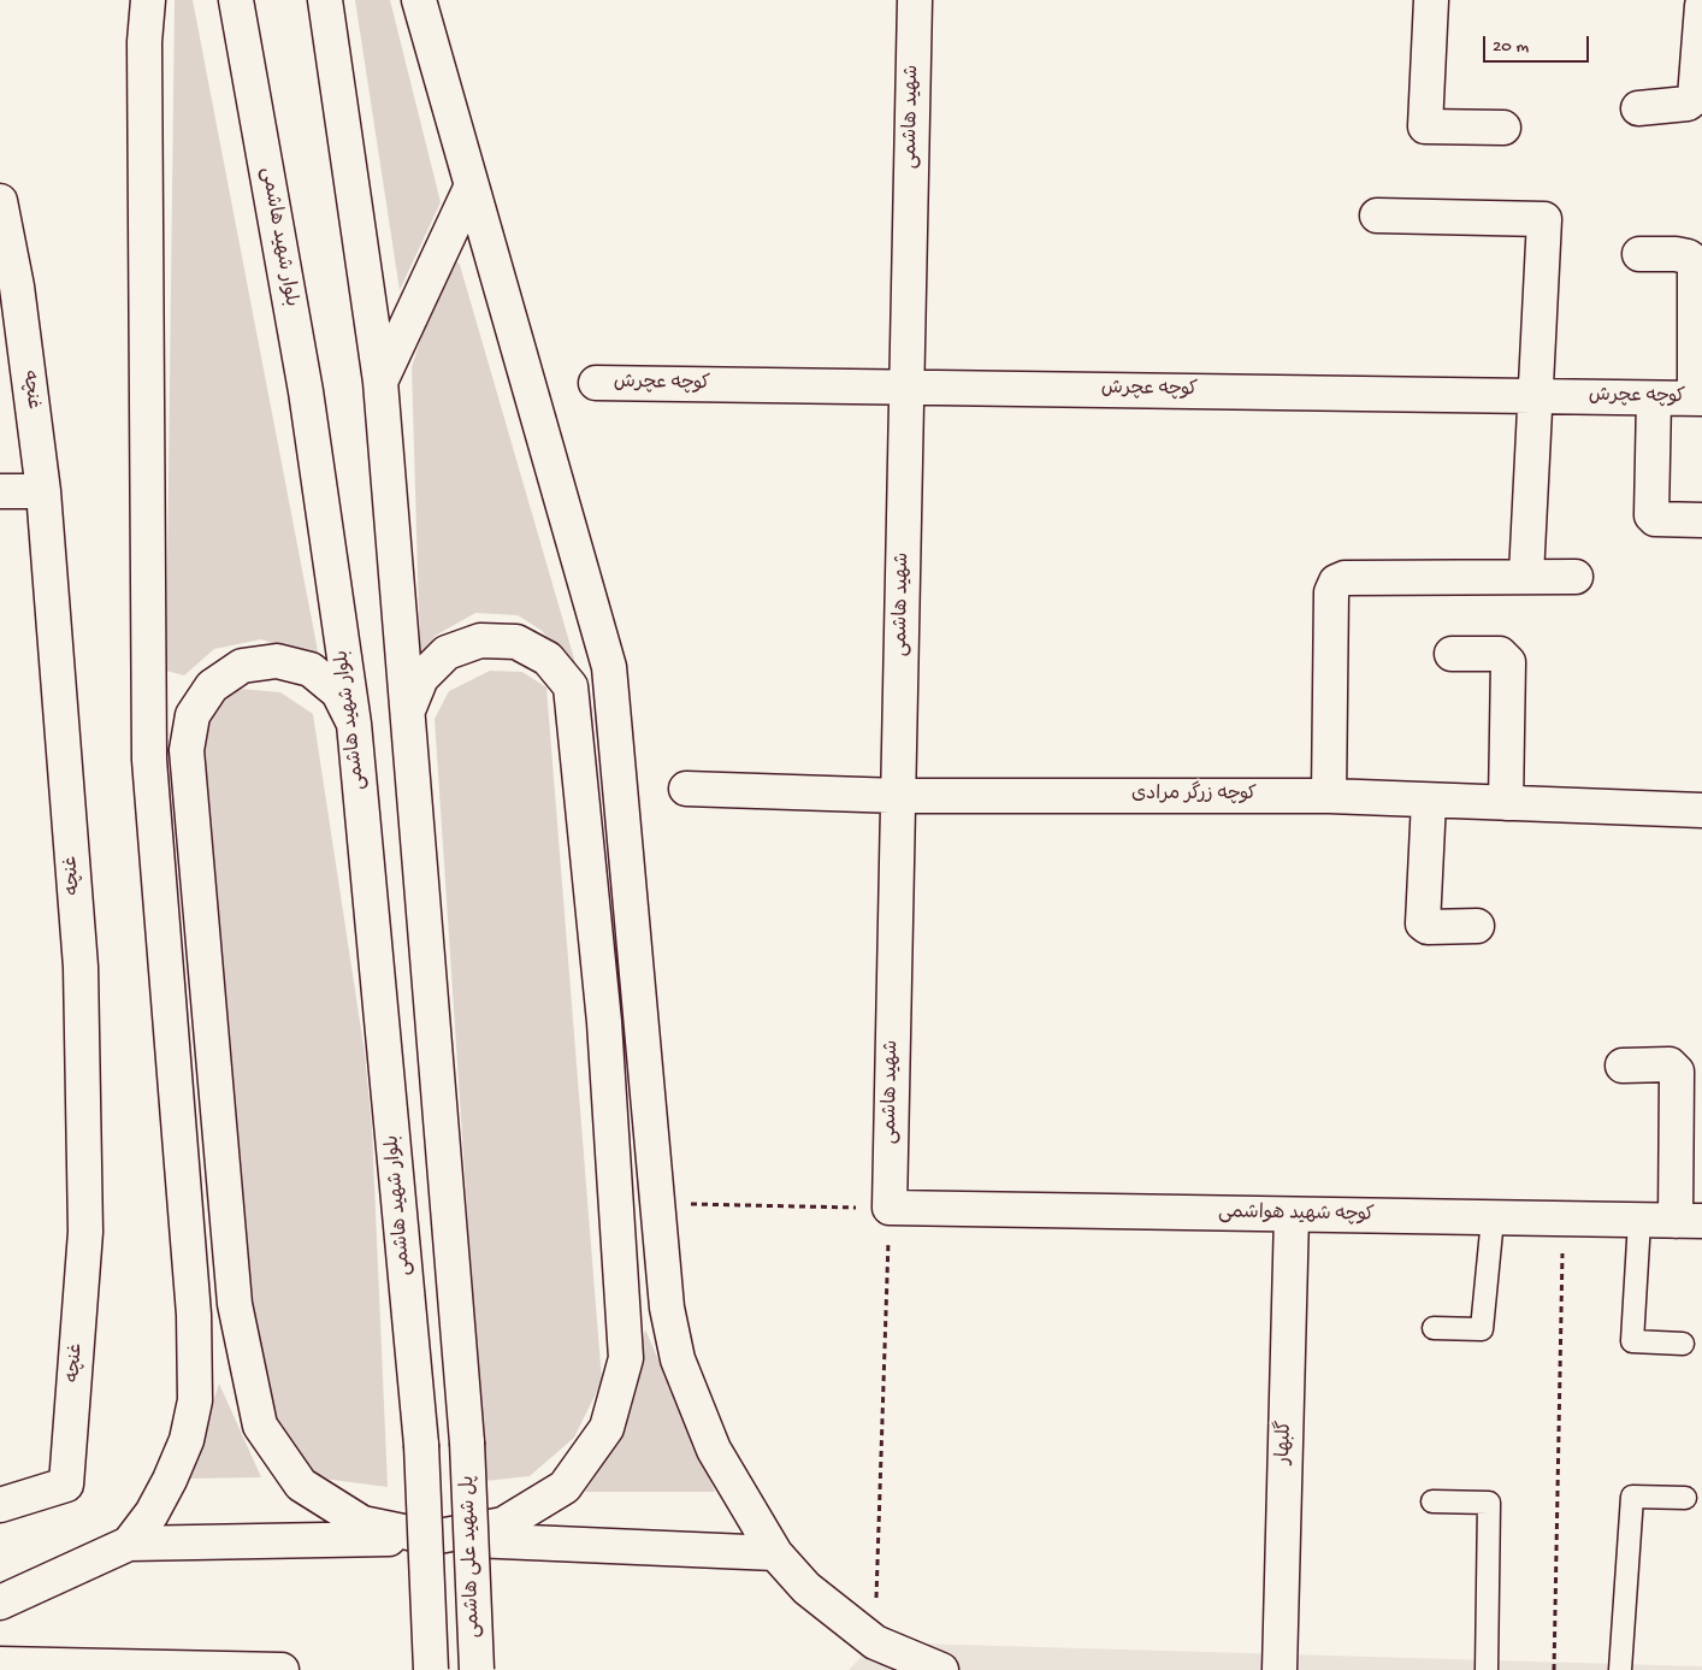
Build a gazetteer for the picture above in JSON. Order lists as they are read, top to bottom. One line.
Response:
{"streets":{"main road":["شهید هاشمی","بلوار شهید هاشمی","کوچه عچرش","غنچه","کوچه زرگر مرادی","کوچه شهید هواشمی","گلبهار","پل شهید علی هاشمی"]},"crossings":[["شهید هاشمی","کوچه عچرش"],["شهید هاشمی","کوچه زرگر مرادی"],["شهید هاشمی","کوچه شهید هواشمی"],["کوچه شهید هواشمی","گلبهار"]],"scale_bar":"20 m"}
